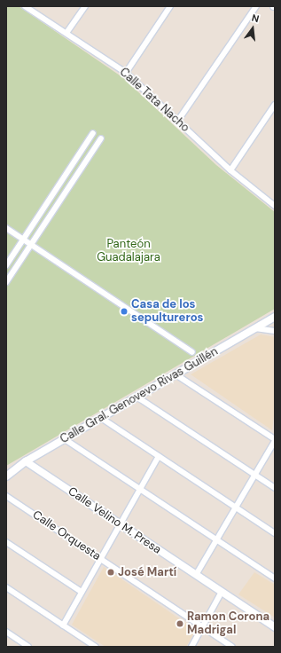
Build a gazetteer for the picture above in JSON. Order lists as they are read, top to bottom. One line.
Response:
{"streets":{"street":["Calle Tata Nacho","Calle Gral. Genovevo Rivas Guillén","Calle Velino M. Presa","Calle Orquesta"]},"crossings":[["Calle Gral. Genovevo Rivas Guillén","Calle Velino M. Presa"]],"parks":["Panteón Guadalajara"],"places":["Casa de los sepultureros","José Martí","Ramon Corona Madrigal"],"north":"top"}
